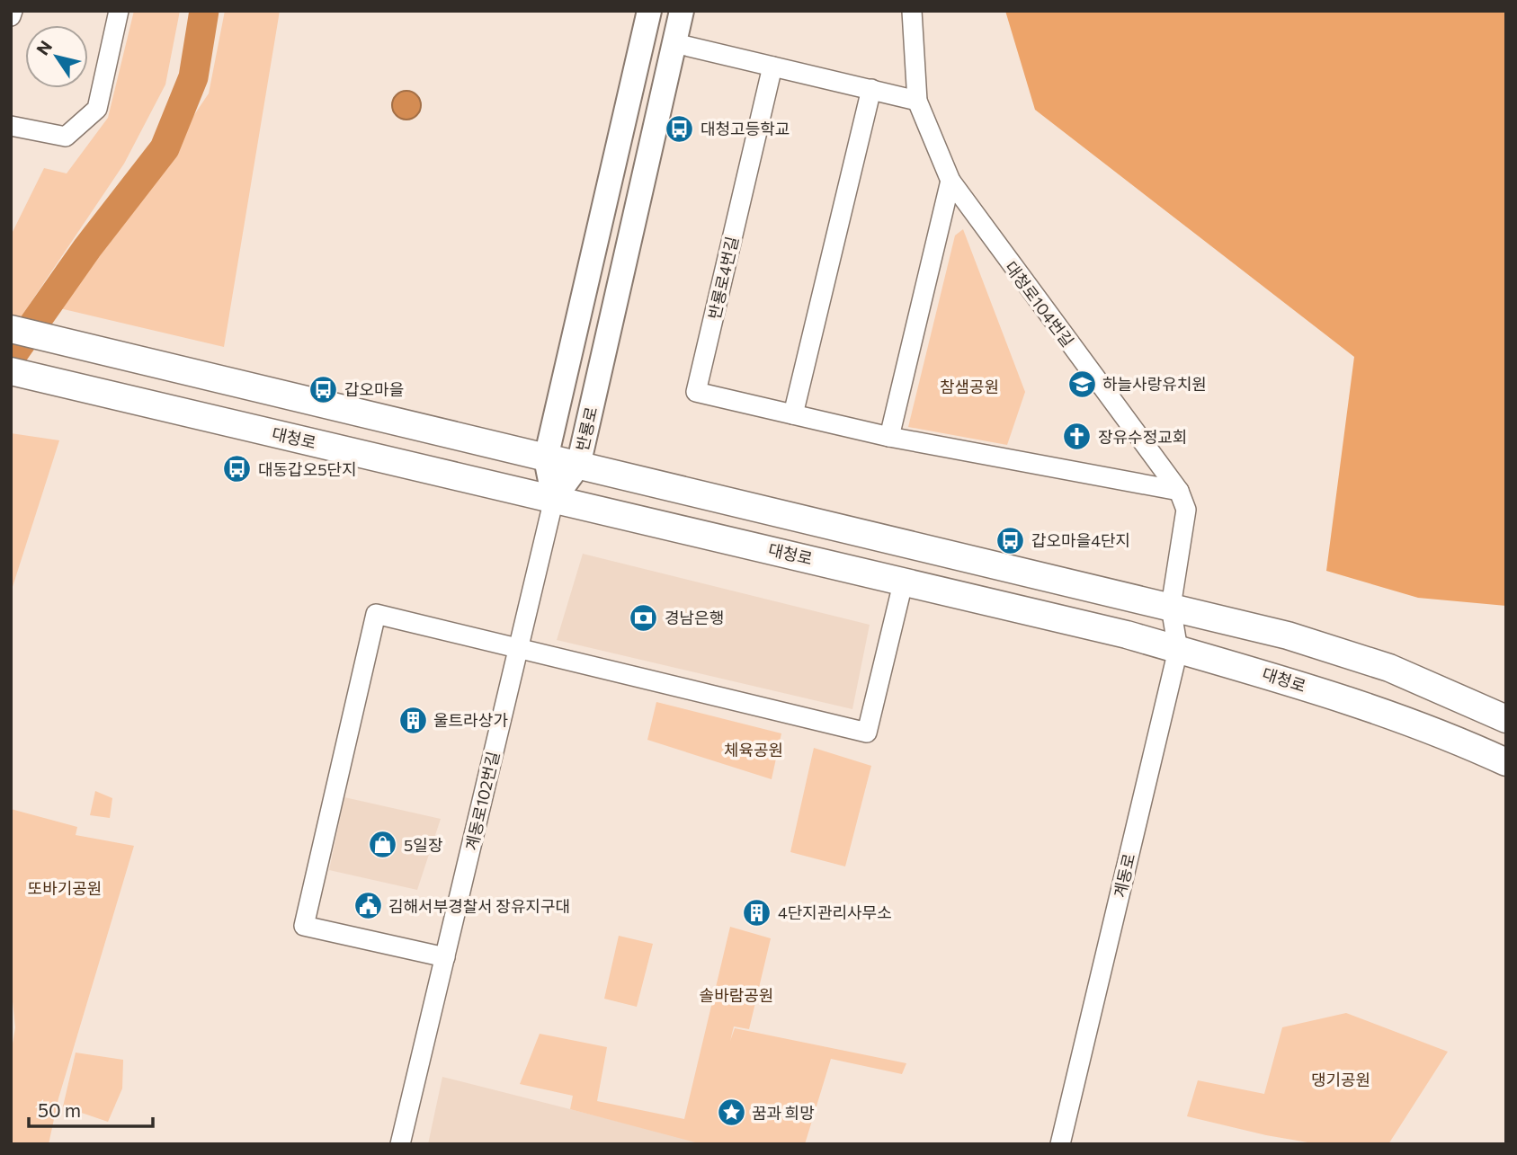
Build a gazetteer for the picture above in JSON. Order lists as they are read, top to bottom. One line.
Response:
{"streets":{"main road":["대청로"],"street":["반룡로4번길","대청로104번길","반룡로","계동로102번길","계동로"]},"crossings":[["반룡로4번길","대청로104번길"],["대청로104번길","계동로"],["반룡로","대청로"],["반룡로","계동로102번길"],["대청로","계동로102번길"],["대청로","계동로"]],"parks":["참샘공원","체육공원","또바기공원","솔바람공원","댕기공원"],"places":{"bus stop":["대청고등학교","갑오마을","대동갑오5단지","갑오마을4단지"],"school or university":["하늘사랑유치원"],"church":["장유수정교회"],"bank":["경남은행"],"building":["울트라상가","4단지관리사무소"],"shop":["5일장"],"public building":["김해서부경찰서 장유지구대"],"place":["꿈과 희망"]},"scale_bar":"50 m","north":"top left"}
